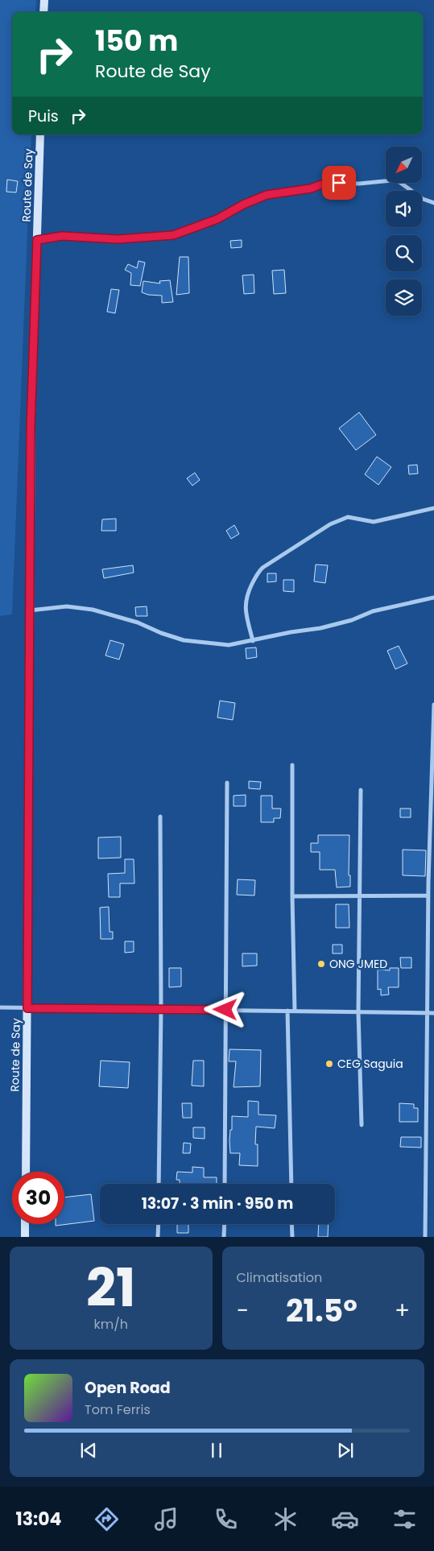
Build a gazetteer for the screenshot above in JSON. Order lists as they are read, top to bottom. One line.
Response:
{"streets":{"main road":["Route de Say"]},"places":["ONG JMED","CEG Saguia"],"north":"bottom left","page":{"turn":["150 m","Route de Say"],"then":"Puis","limit":"30","trip":"13:07 · 3 min · 950 m","tile":[["21","km/h"],"Climatisation"],"heat":["−","21.5°","+"],"song":["Open Road","Tom Ferris"],"tabs":"13:04"}}
